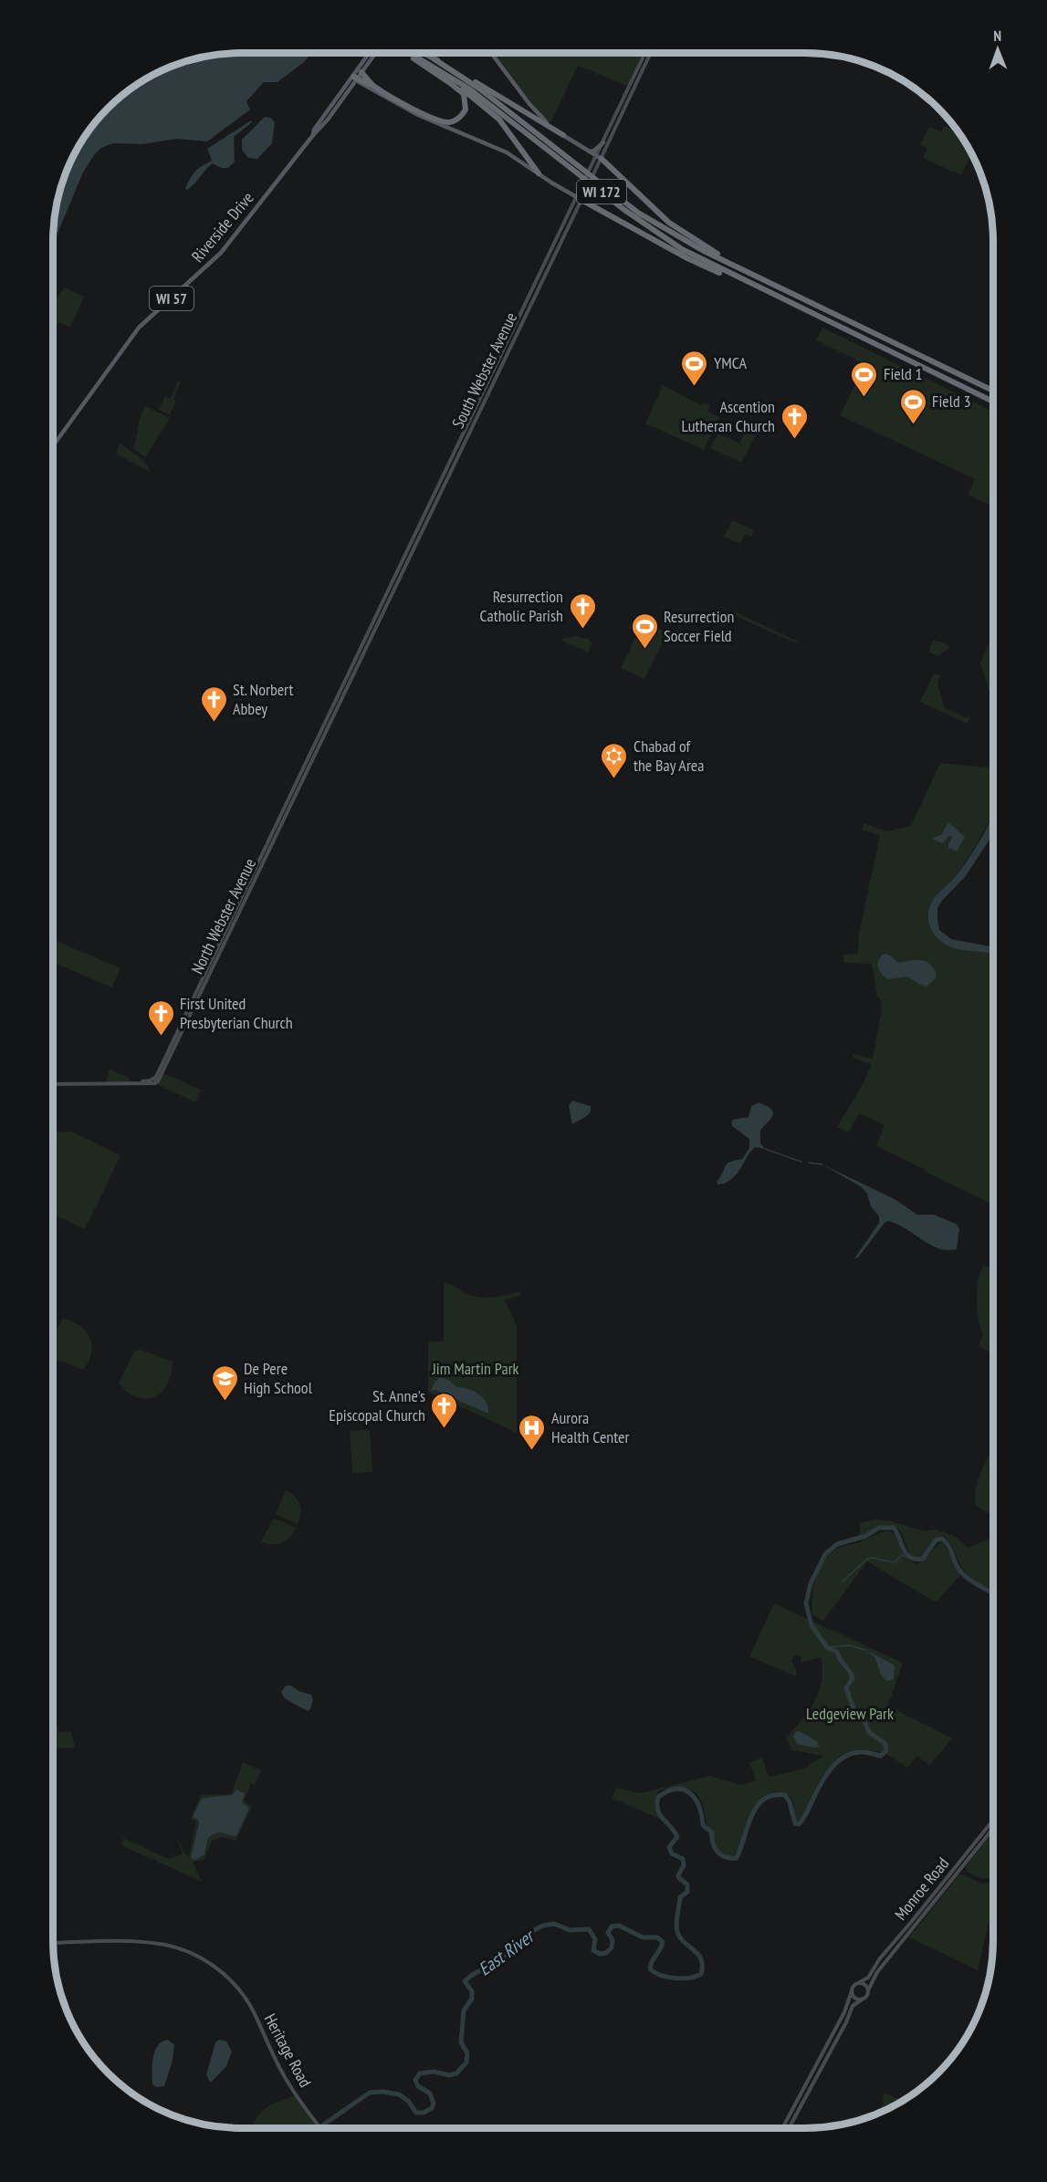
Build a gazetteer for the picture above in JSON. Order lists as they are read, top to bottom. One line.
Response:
{"streets":{"highway":["WI 172"],"main road":["Riverside Drive","WI 57","South Webster Avenue","North Webster Avenue","Monroe Road","Heritage Road"]},"crossings":[["South Webster Avenue","North Webster Avenue"]],"water":["East River"],"parks":["Jim Martin Park","Ledgeview Park"],"places":{"sports":["YMCA","Field 1","Field 3","Resurrection Soccer Field"],"church":["Ascention Lutheran Church","Resurrection Catholic Parish","St. Norbert Abbey","First United Presbyterian Church","St. Anne's Episcopal Church"],"synagogue":["Chabad of the Bay Area"],"school or university":["De Pere High School"],"hospital":["Aurora Health Center"]},"north":"top"}
